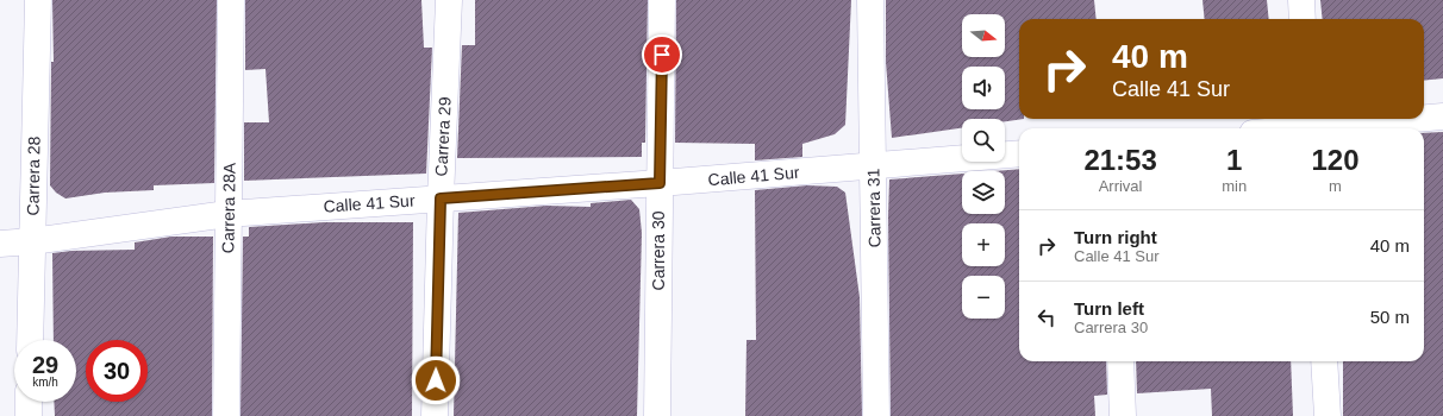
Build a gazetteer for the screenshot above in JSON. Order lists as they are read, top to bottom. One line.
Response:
{"streets":{"street":["Carrera 29","Carrera 28","Calle 41 Sur","Carrera 28A","Carrera 31","Carrera 30"]},"crossings":[["Carrera 29","Calle 41 Sur"],["Carrera 28","Calle 41 Sur"],["Calle 41 Sur","Carrera 28A"],["Calle 41 Sur","Carrera 31"],["Calle 41 Sur","Carrera 30"]],"north":"right","page":{"map_buttons":["+","−"],"turn":["40 m","Calle 41 Sur"],"eta":["21:53","Arrival","1","min","120","m"],"list":[{"name":"Turn right","note":"Calle 41 Sur","value":"40 m"},{"name":"Turn left","note":"Carrera 30","value":"50 m"}],"speed":"29 km/h","limit":"30"}}
